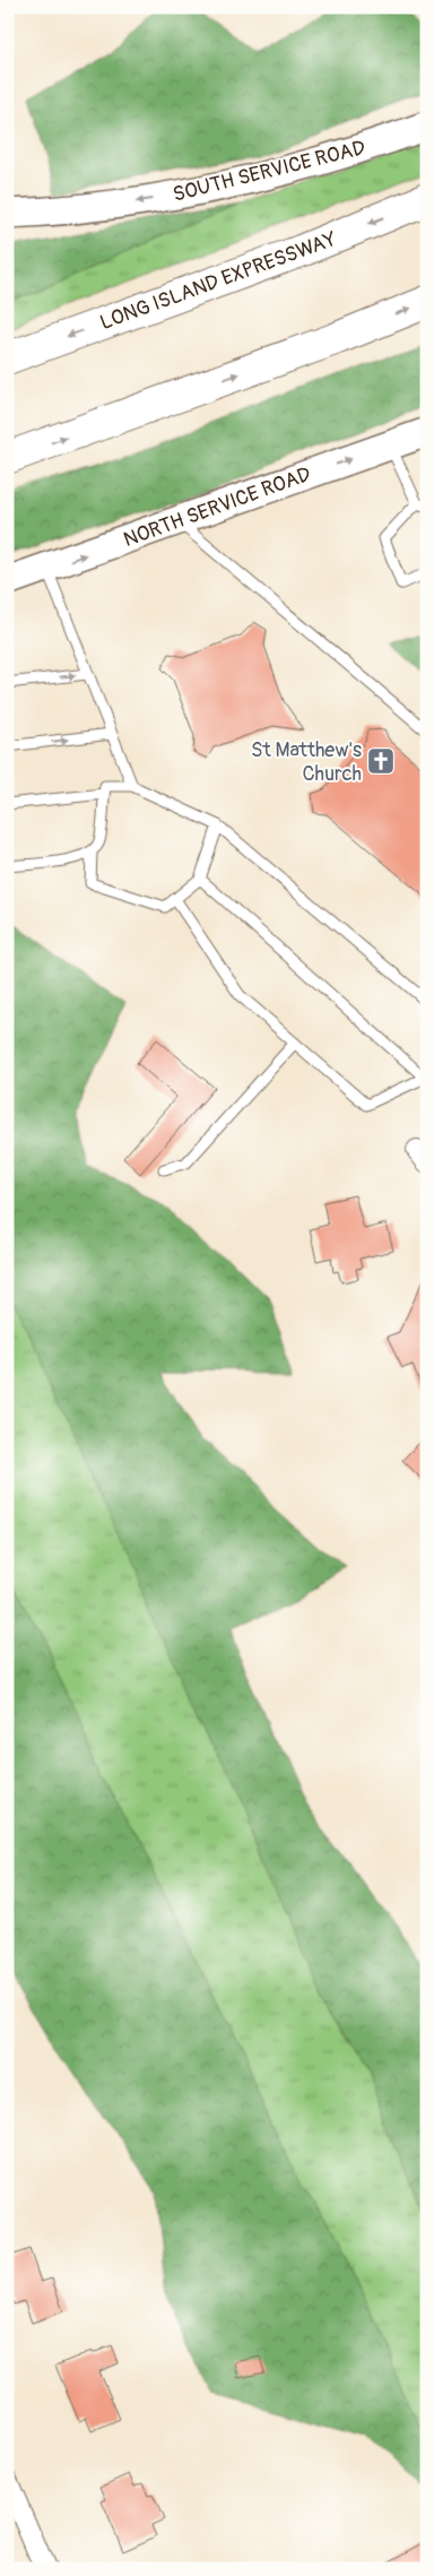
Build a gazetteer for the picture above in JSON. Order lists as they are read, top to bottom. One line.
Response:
{"streets":{"highway":["LONG ISLAND EXPRESSWAY"],"main road":["SOUTH SERVICE ROAD","NORTH SERVICE ROAD"]},"one_way":["SOUTH SERVICE ROAD","NORTH SERVICE ROAD"],"places":{"church":["St Matthew's Church"]}}
